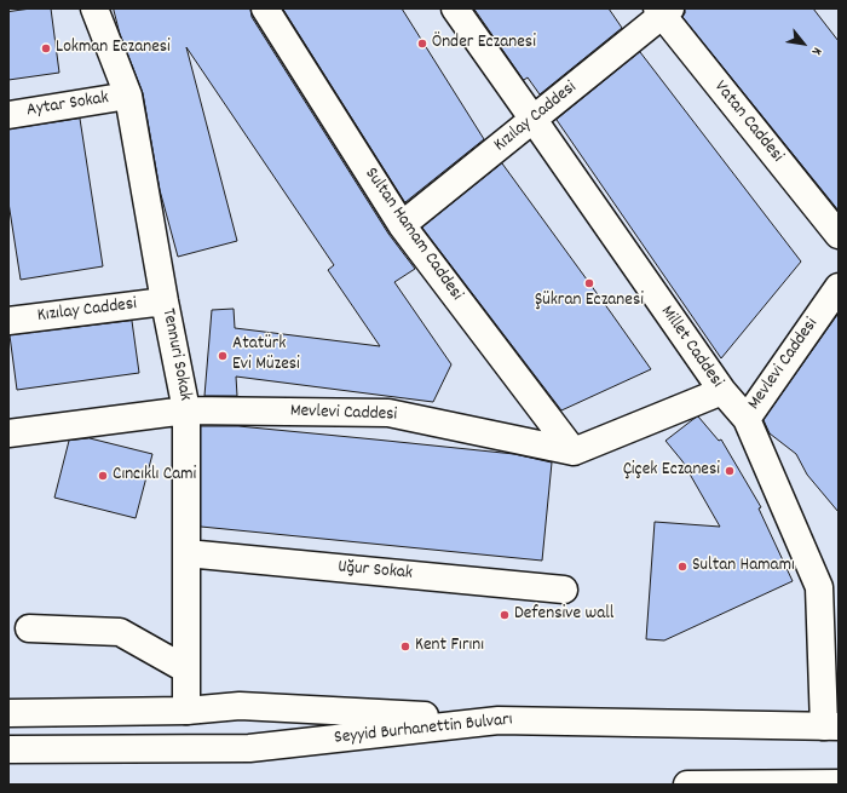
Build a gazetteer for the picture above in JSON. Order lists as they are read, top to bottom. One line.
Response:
{"streets":{"street":["Aytar Sokak","Kızılay Caddesi","Vatan Caddesi","Sultan Hamam Caddesi","Millet Caddesi","Tennuri Sokak","Mevlevi Caddesi","Uğur Sokak","Seyyid Burhanettin Bulvarı"]},"crossings":[["Aytar Sokak","Tennuri Sokak"],["Kızılay Caddesi","Vatan Caddesi"],["Kızılay Caddesi","Sultan Hamam Caddesi"],["Kızılay Caddesi","Millet Caddesi"],["Kızılay Caddesi","Tennuri Sokak"],["Sultan Hamam Caddesi","Mevlevi Caddesi"],["Millet Caddesi","Mevlevi Caddesi"],["Millet Caddesi","Seyyid Burhanettin Bulvarı"],["Tennuri Sokak","Mevlevi Caddesi"],["Tennuri Sokak","Uğur Sokak"]],"places":["Önder Eczanesi","Lokman Eczanesi","Şükran Eczanesi","Atatürk Evi Müzesi","Çiçek Eczanesi","Cıncıklı Cami","Sultan Hamamı","Defensive wall","Kent Fırını"],"north":"bottom right"}
